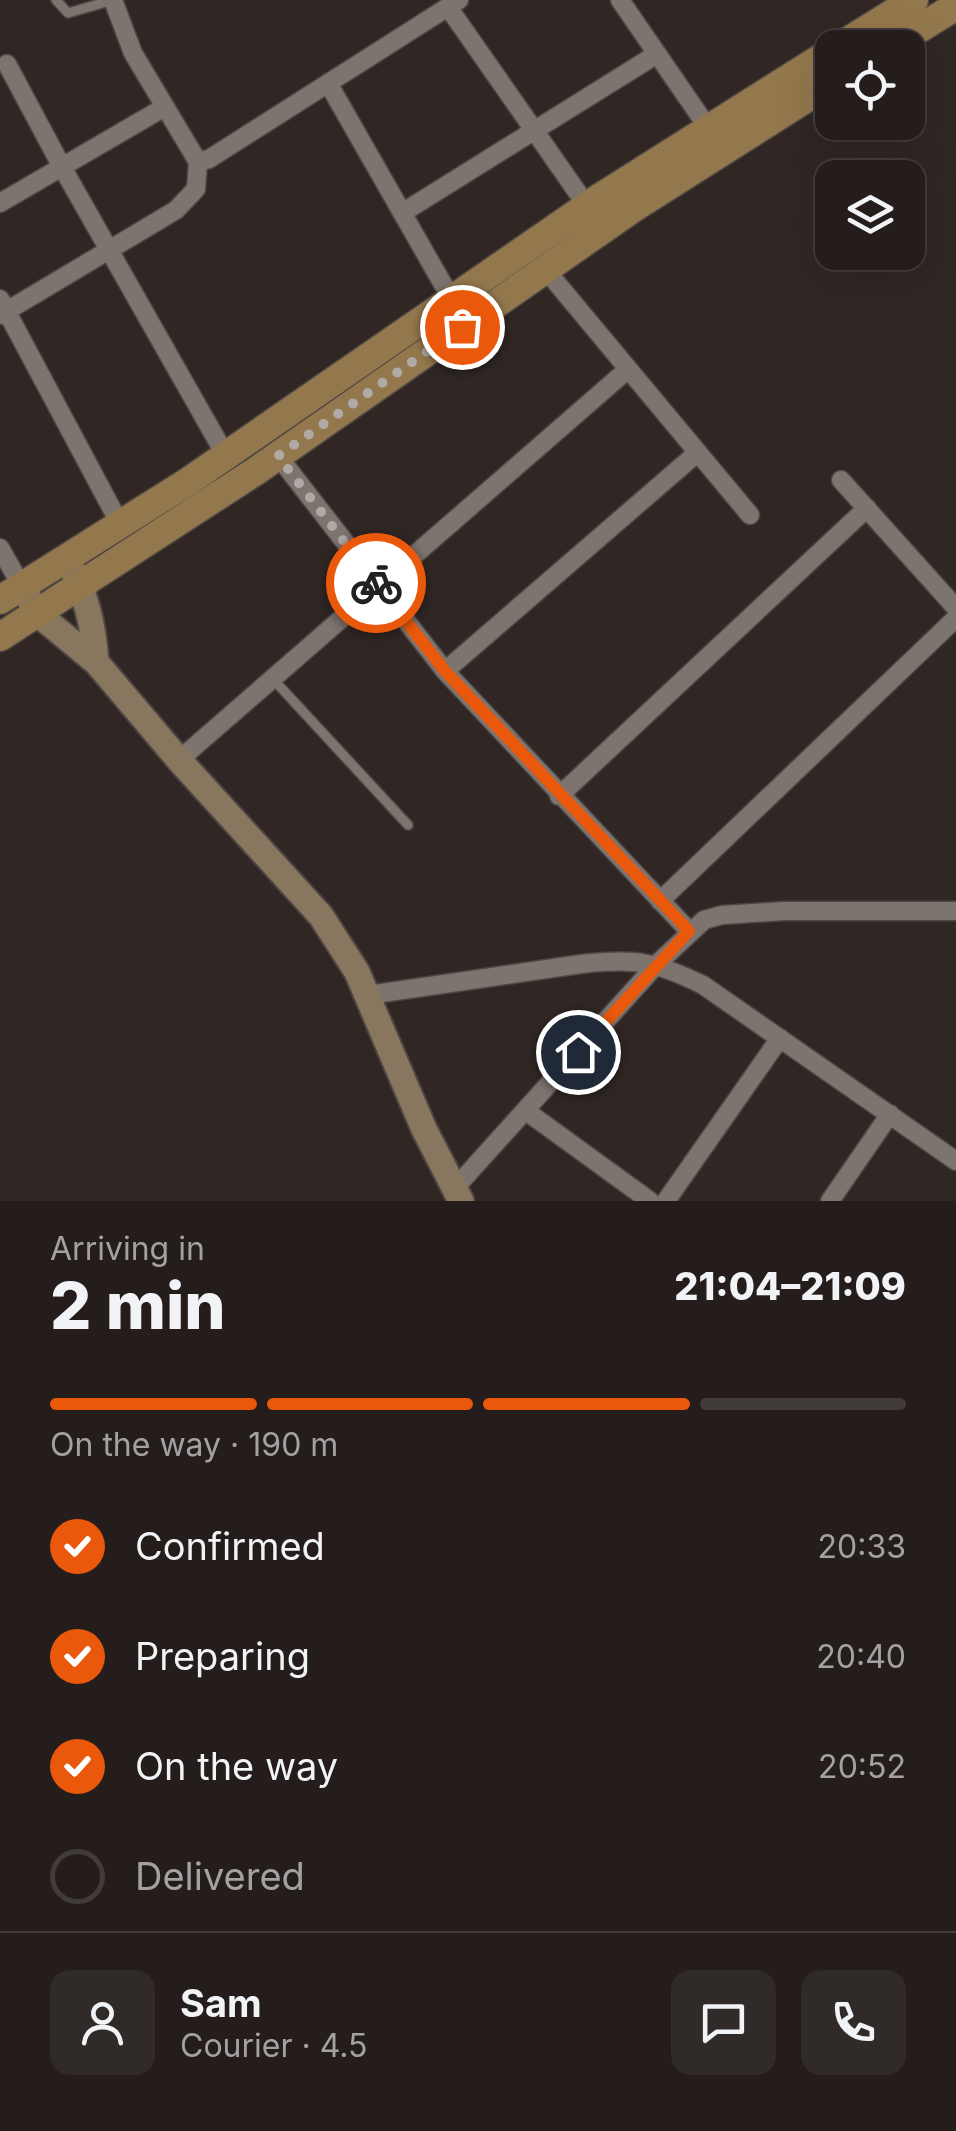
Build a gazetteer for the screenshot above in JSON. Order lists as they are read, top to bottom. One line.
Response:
{"page":{"heading":["2 min","Arriving in","21:04–21:09"],"panel":["Sam","Courier · 4.5"],"bar":"On the way · 190 m","list":[["Confirmed","20:33"],["Preparing","20:40"],["On the way","20:52"],"Delivered"]}}
